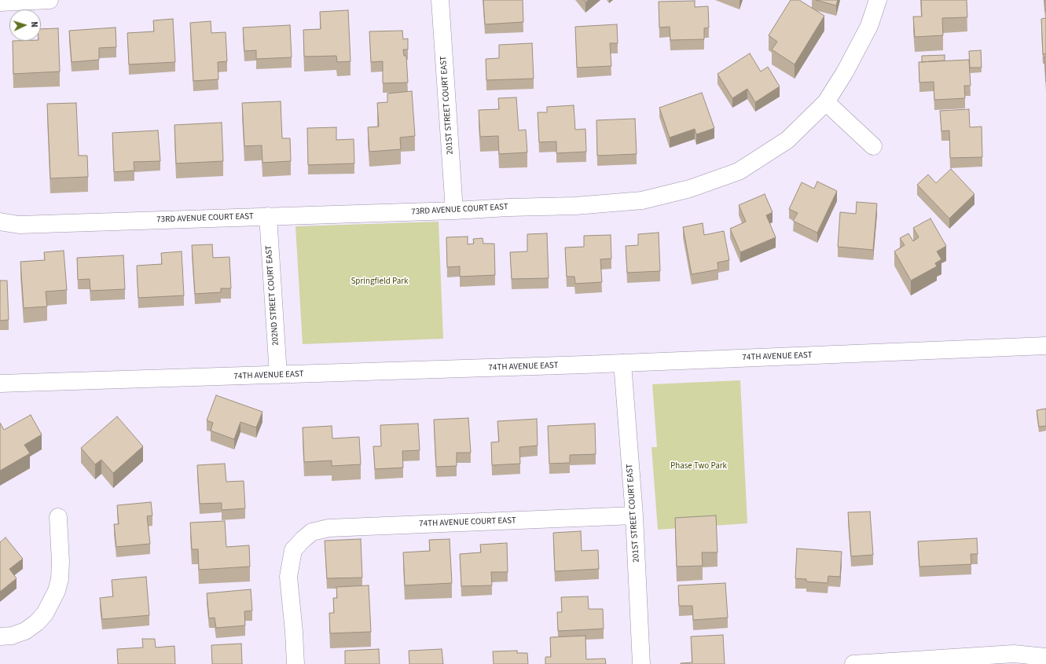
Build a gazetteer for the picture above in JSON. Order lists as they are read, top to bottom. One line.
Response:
{"streets":{"street":["201ST STREET COURT EAST","73RD AVENUE COURT EAST","202ND STREET COURT EAST","74TH AVENUE EAST","74TH AVENUE COURT EAST"]},"crossings":[["201ST STREET COURT EAST","73RD AVENUE COURT EAST"],["201ST STREET COURT EAST","74TH AVENUE EAST"],["201ST STREET COURT EAST","74TH AVENUE COURT EAST"],["73RD AVENUE COURT EAST","202ND STREET COURT EAST"],["202ND STREET COURT EAST","74TH AVENUE EAST"]],"parks":["Springfield Park","Phase Two Park"],"north":"right"}
